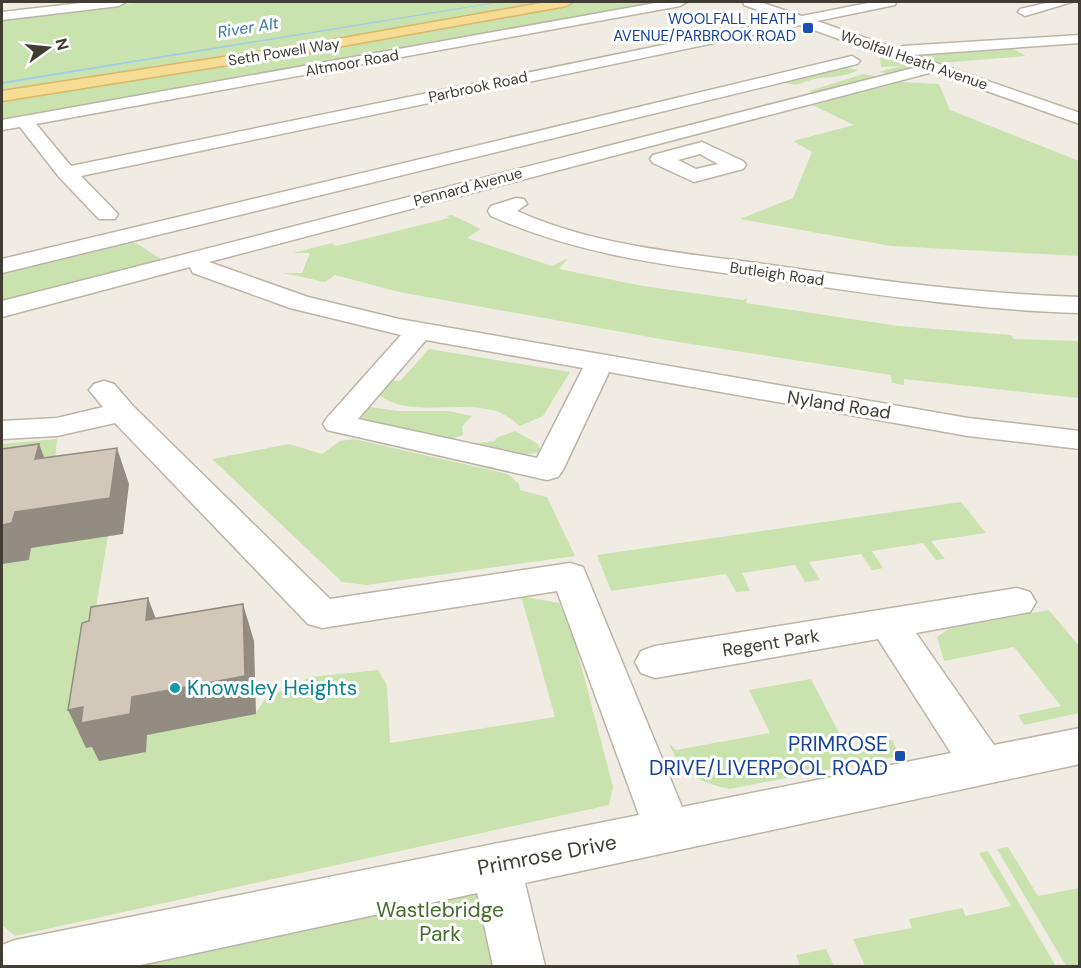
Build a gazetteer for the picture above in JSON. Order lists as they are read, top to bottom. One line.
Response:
{"streets":{"main road":["Seth Powell Way"],"street":["Woolfall Heath Avenue","Altmoor Road","Parbrook Road","Pennard Avenue","Butleigh Road","Nyland Road","Regent Park","Primrose Drive"]},"crossings":[["Woolfall Heath Avenue","Parbrook Road"],["Woolfall Heath Avenue","Pennard Avenue"],["Pennard Avenue","Nyland Road"]],"water":["River Alt"],"parks":["Wastlebridge Park"],"places":{"transit":["WOOLFALL HEATH AVENUE/PARBROOK ROAD","PRIMROSE DRIVE/LIVERPOOL ROAD"],"other":["Knowsley Heights"]},"north":"right"}
